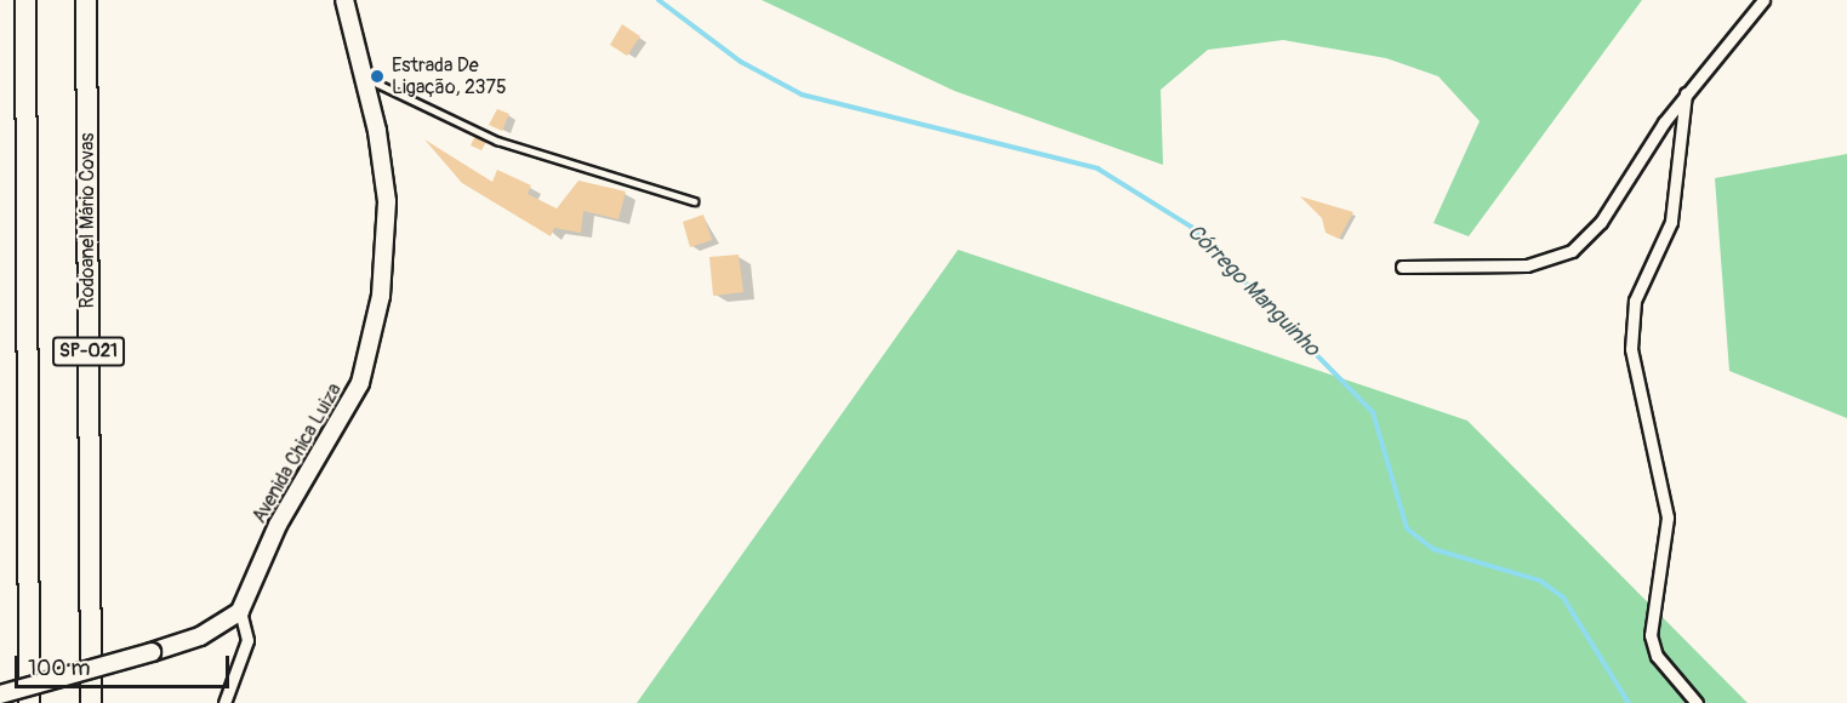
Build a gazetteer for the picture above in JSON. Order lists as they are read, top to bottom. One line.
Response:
{"streets":{"highway":["Rodoanel Mário Covas","SP-021"],"main road":["Avenida Chica Luiza"]},"water":["Córrego Manguinho"],"places":["Estrada De Ligação, 2375"],"scale_bar":"100 m"}
